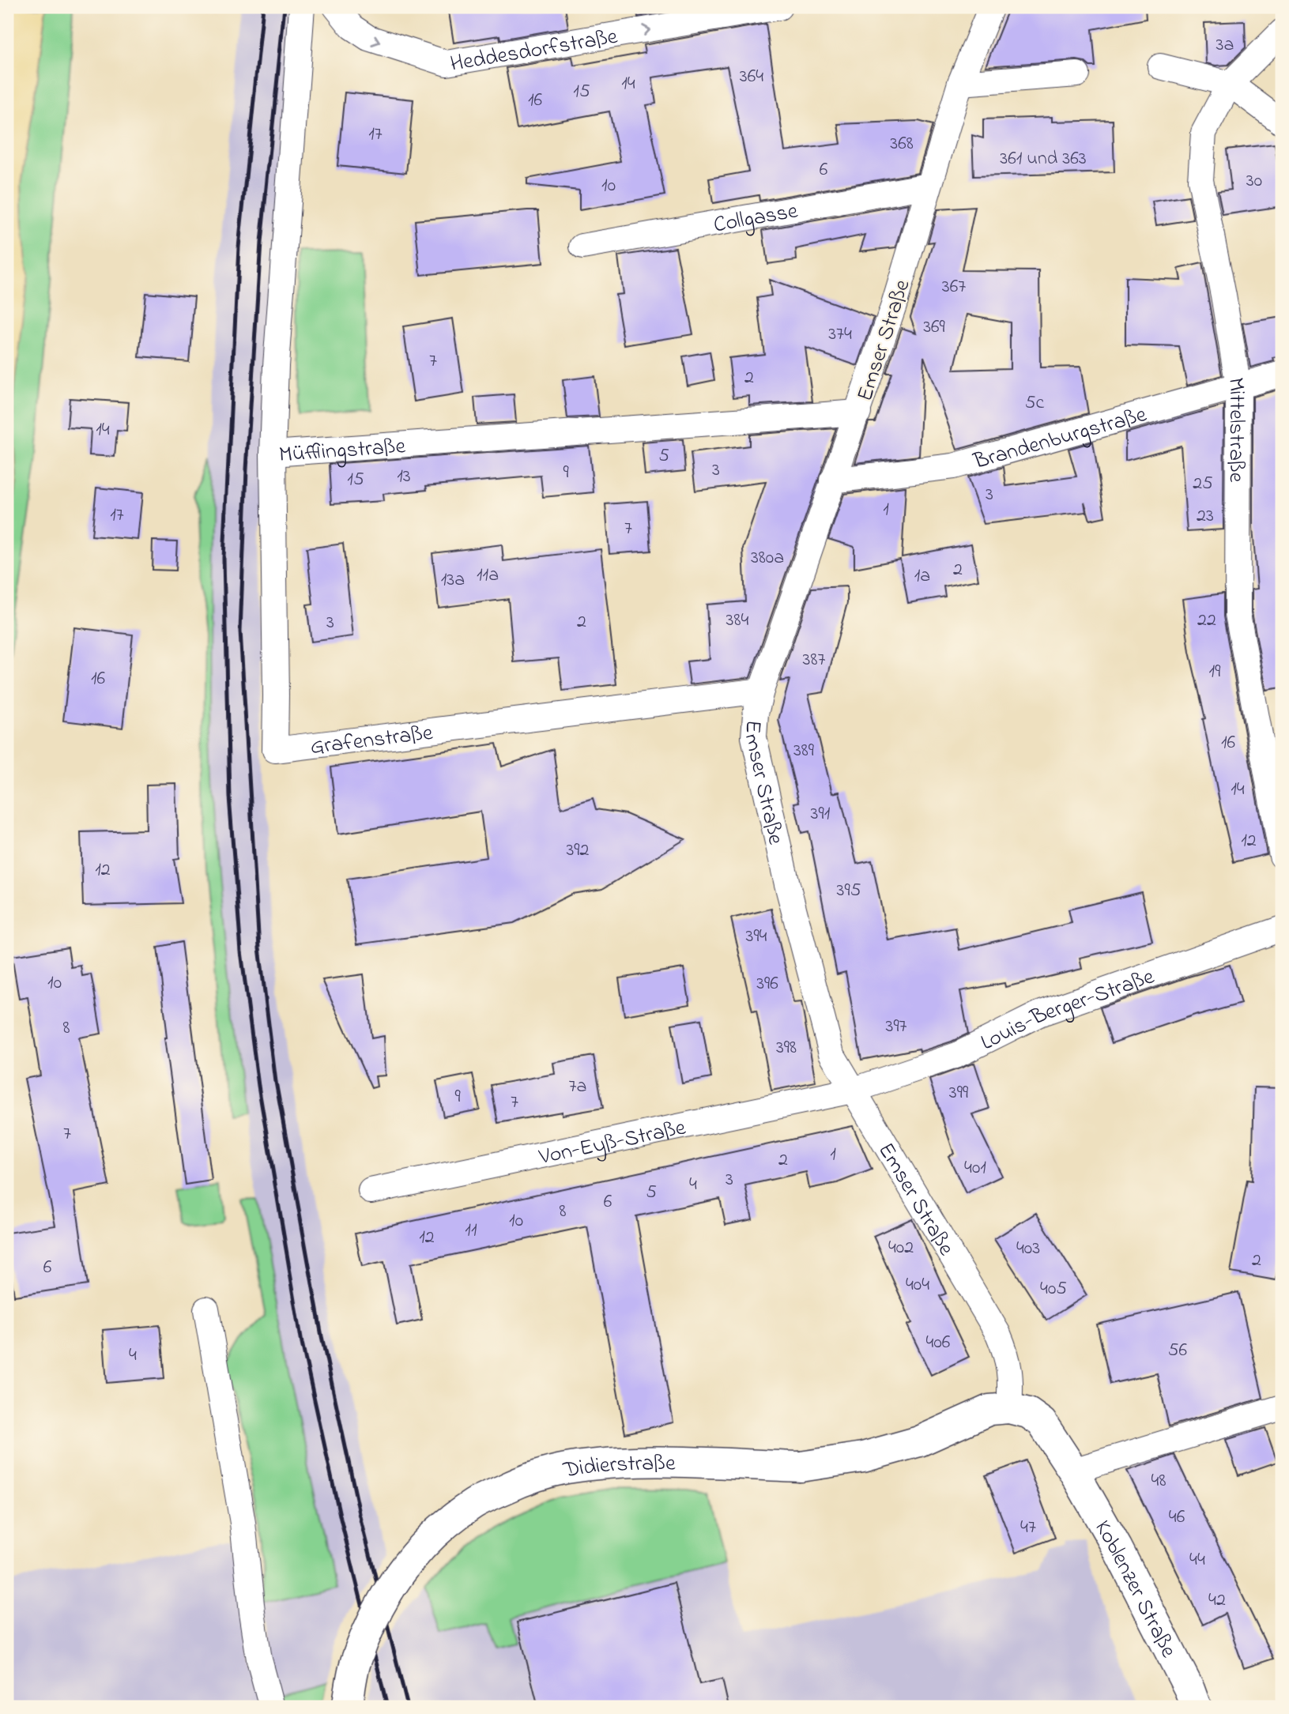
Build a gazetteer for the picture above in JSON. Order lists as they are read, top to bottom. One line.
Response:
{"streets":{"street":["Heddesdorfstraße","Collgasse","Emser Straße","Mittelstraße","Brandenburgstraße","Müfflingstraße","Grafenstraße","Louis-Berger-Straße","Von-Eyß-Straße","Didierstraße","Koblenzer Straße"]},"crossings":[["Collgasse","Emser Straße"],["Emser Straße","Brandenburgstraße"],["Emser Straße","Müfflingstraße"],["Emser Straße","Grafenstraße"],["Emser Straße","Louis-Berger-Straße"],["Emser Straße","Von-Eyß-Straße"],["Emser Straße","Didierstraße"],["Emser Straße","Koblenzer Straße"],["Mittelstraße","Brandenburgstraße"],["Müfflingstraße","Grafenstraße"],["Louis-Berger-Straße","Von-Eyß-Straße"],["Didierstraße","Koblenzer Straße"]],"one_way":["Heddesdorfstraße"],"house_numbers":["3a","364","14","15","16","17","368","361 und 363","6","30","10","367","369","374","7","2","5c","14","5","3","9","13","15","25","3","1","17","23","7","380a","2","11a","1a","13a","384","22","2","3","387","19","16","16","389","14","391","12","392","12","395","394","10","396","397","8","398","7a","399","9","7","7","1","2","401","3","4","5","6","8","10","11","12","402","403","2","6","404","405","406","56","4","48","46","47","44","42"]}
